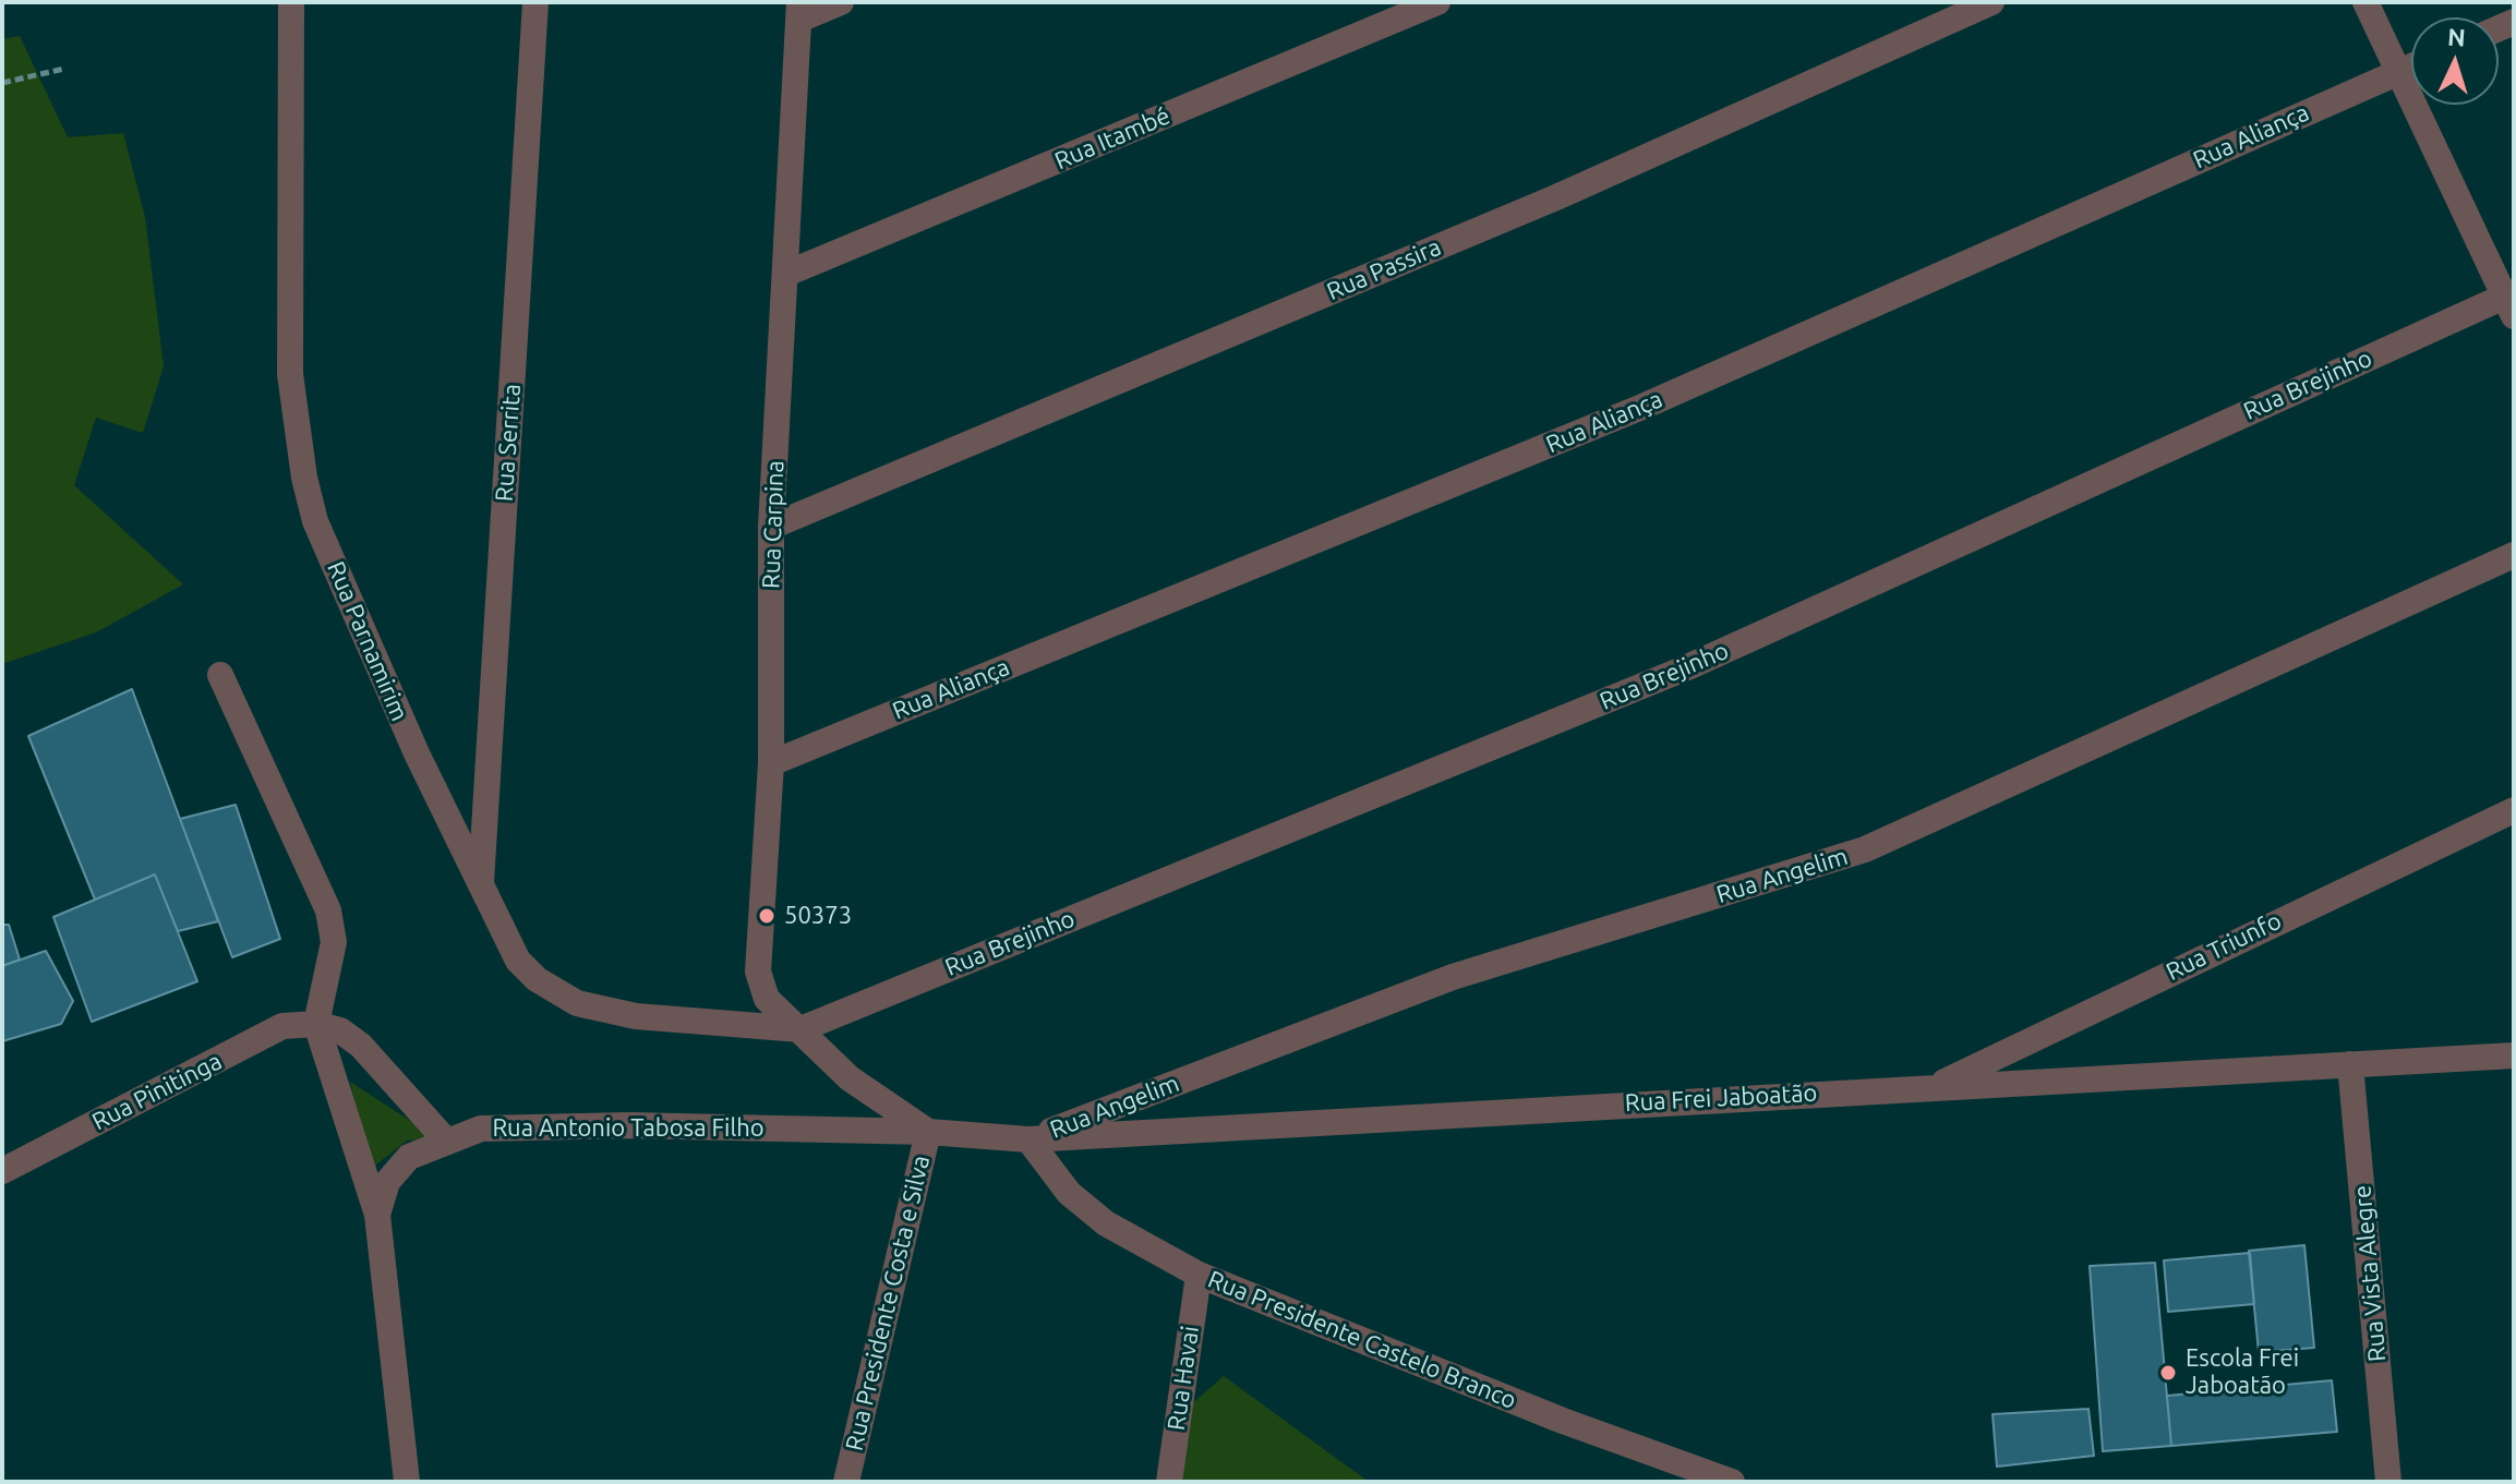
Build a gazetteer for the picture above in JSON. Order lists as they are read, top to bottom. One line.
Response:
{"streets":{"street":["Rua Aliança","Rua Itambé","Rua Passira","Rua Brejinho","Rua Serrita","Rua Carpina","Rua Parnamirim","Rua Angelim","Rua Triunfo","Rua Pinitinga","Rua Frei Jaboatão","Rua Antonio Tabosa Filho","Rua Vista Alegre","Rua Presidente Costa e Silva","Rua Presidente Castelo Branco","Rua Havai"]},"crossings":[["Rua Aliança","Rua Carpina"],["Rua Itambé","Rua Carpina"],["Rua Passira","Rua Carpina"],["Rua Brejinho","Rua Carpina"],["Rua Brejinho","Rua Parnamirim"],["Rua Brejinho","Rua Presidente Costa e Silva"],["Rua Serrita","Rua Parnamirim"],["Rua Carpina","Rua Parnamirim"],["Rua Carpina","Rua Presidente Costa e Silva"],["Rua Parnamirim","Rua Presidente Costa e Silva"],["Rua Angelim","Rua Frei Jaboatão"],["Rua Angelim","Rua Presidente Castelo Branco"],["Rua Triunfo","Rua Frei Jaboatão"],["Rua Frei Jaboatão","Rua Antonio Tabosa Filho"],["Rua Frei Jaboatão","Rua Vista Alegre"],["Rua Frei Jaboatão","Rua Presidente Costa e Silva"],["Rua Frei Jaboatão","Rua Presidente Castelo Branco"],["Rua Antonio Tabosa Filho","Rua Presidente Costa e Silva"],["Rua Presidente Castelo Branco","Rua Havai"]],"places":["50373","Escola Frei Jaboatão"],"north":"top"}
